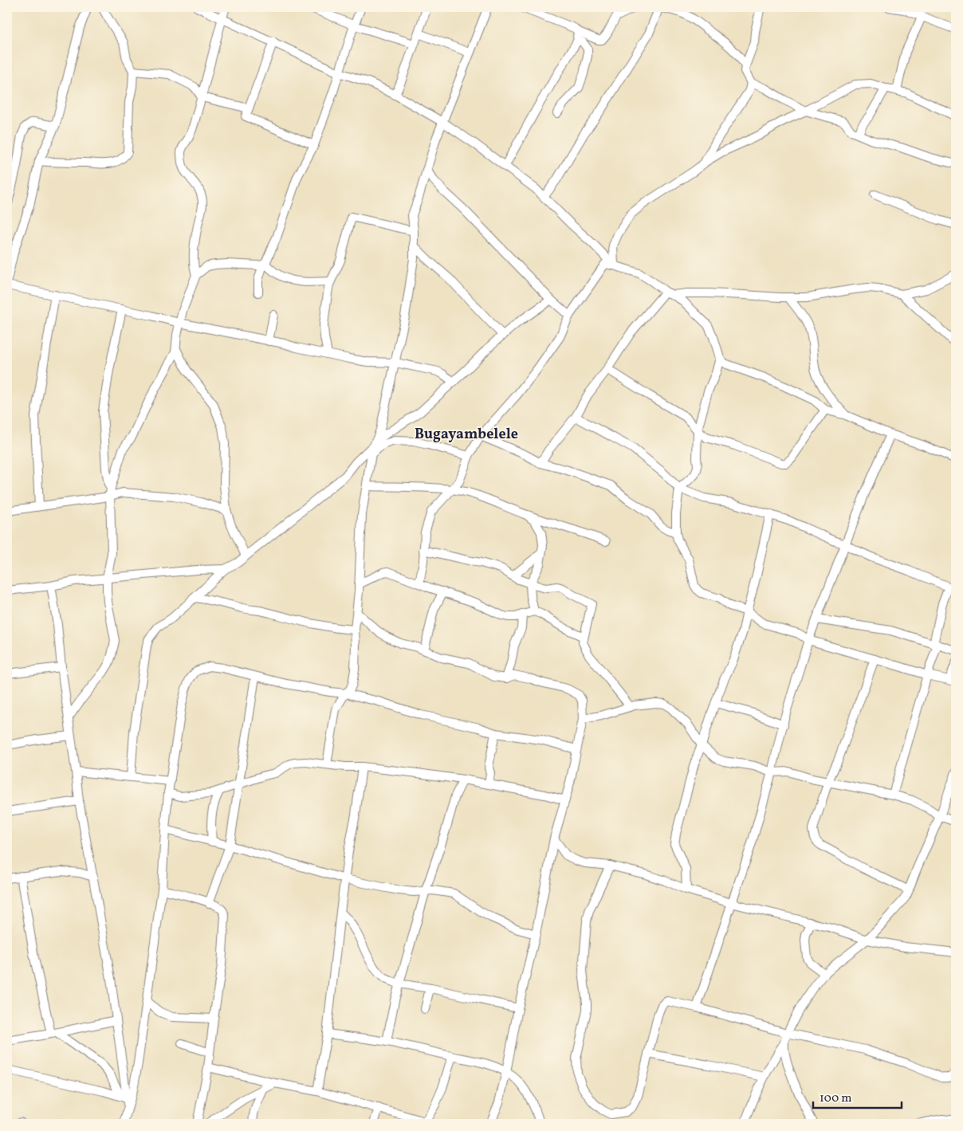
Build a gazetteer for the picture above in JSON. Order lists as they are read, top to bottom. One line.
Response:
{"districts":["Bugayambelele"],"scale_bar":"100 m"}
